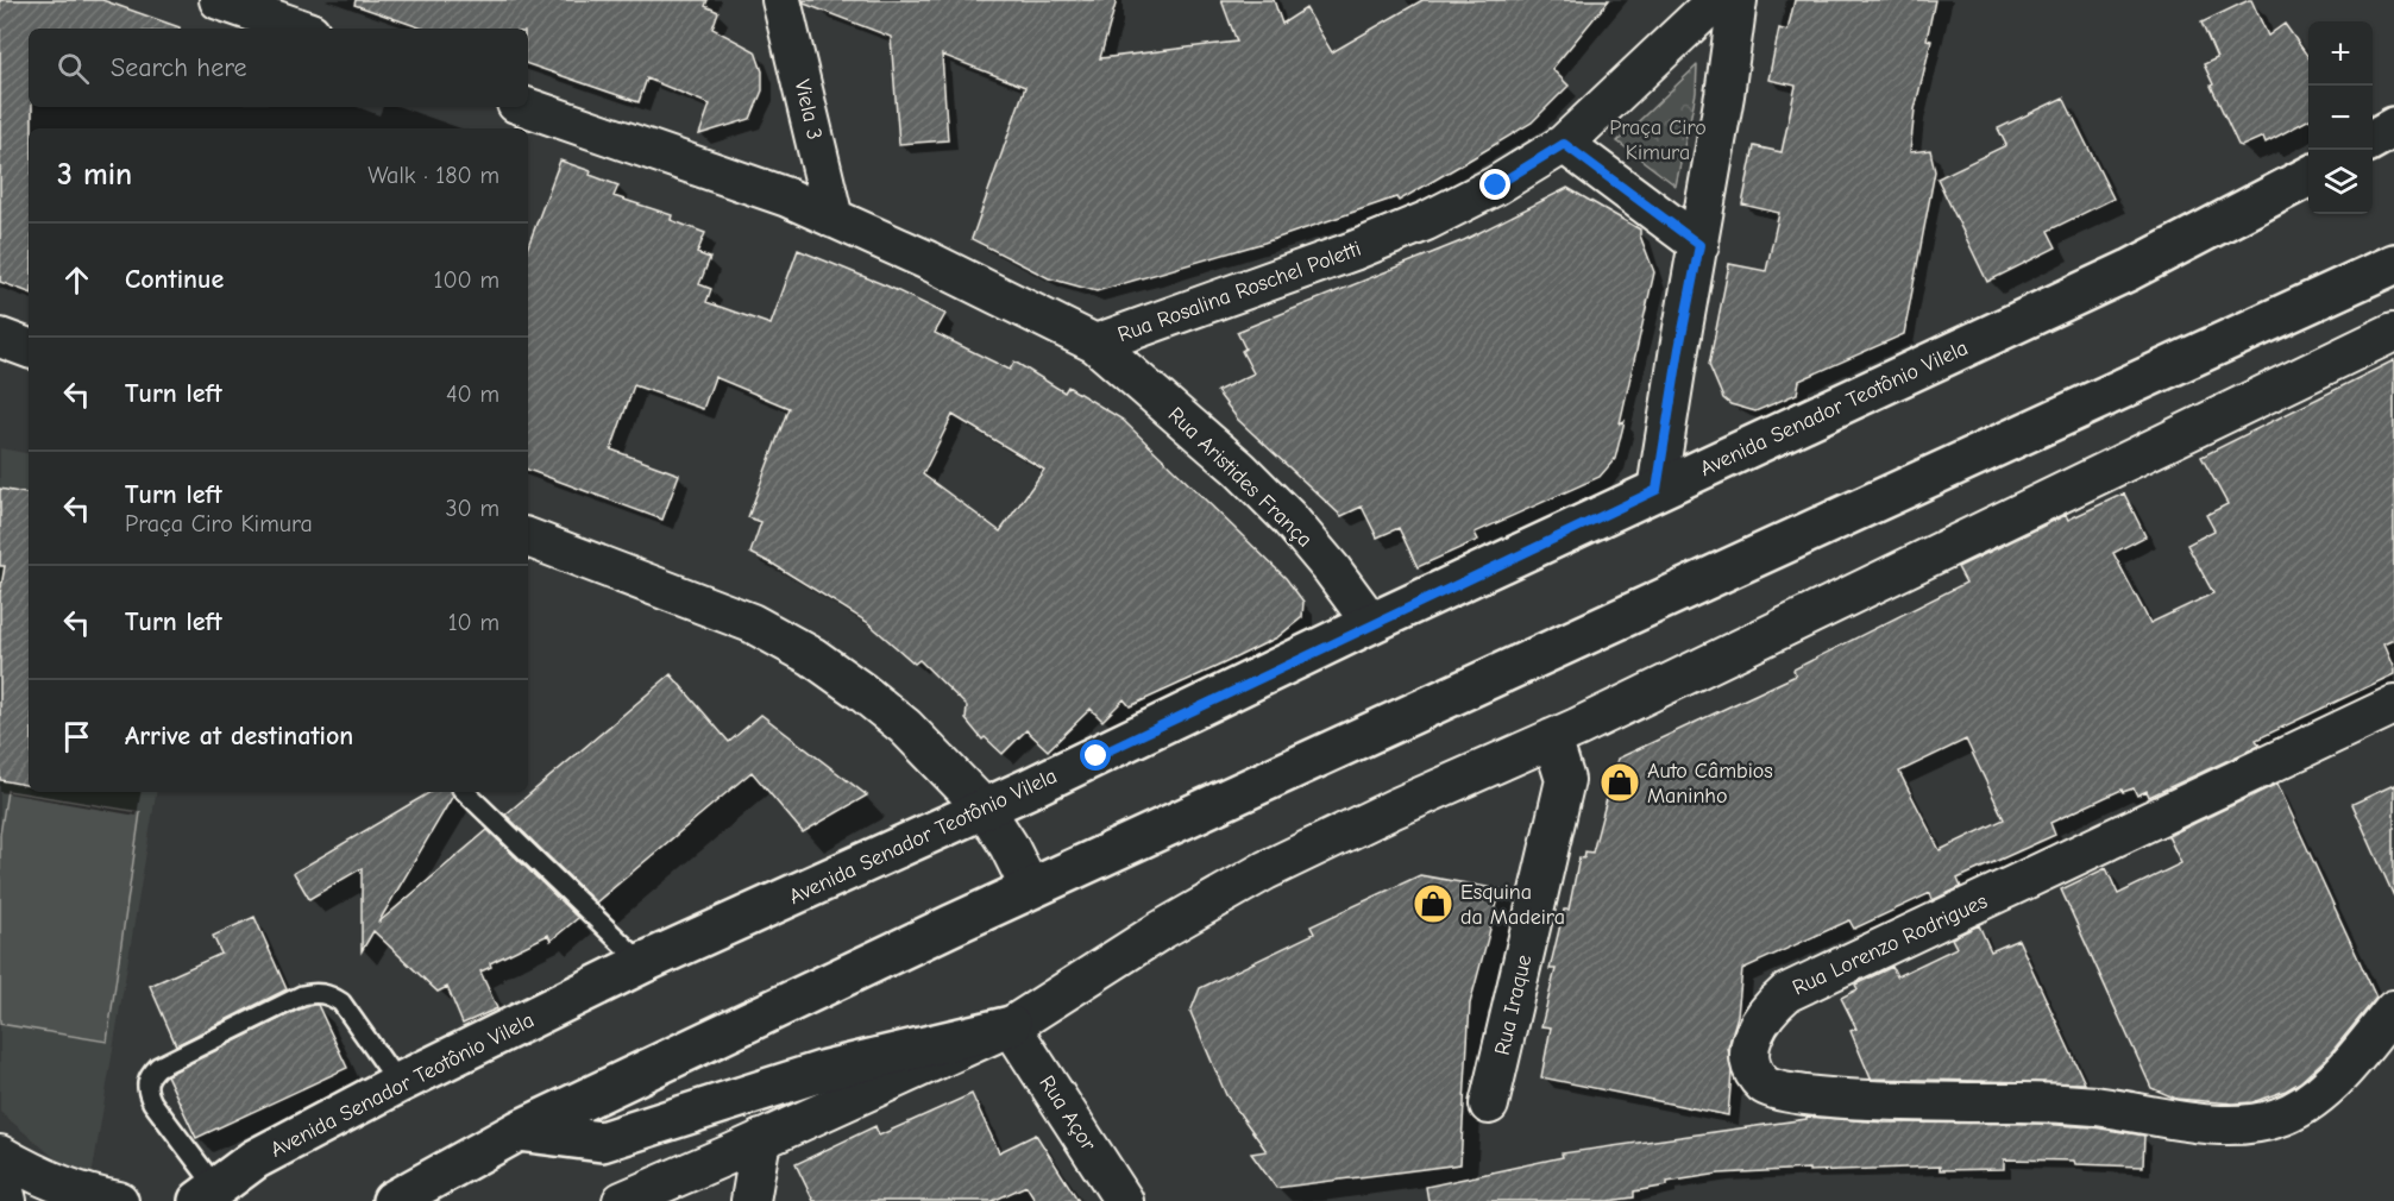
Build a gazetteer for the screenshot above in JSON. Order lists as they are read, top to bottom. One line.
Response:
{"streets":{"main road":["Avenida Senador Teotônio Vilela"],"street":["Viela 3","Rua Rosalina Roschel Poletti","Rua Aristides França","Rua Lorenzo Rodrigues","Rua Iraque","Rua Açor"]},"crossings":[["Viela 3","Rua Rosalina Roschel Poletti"],["Rua Rosalina Roschel Poletti","Rua Aristides França"],["Avenida Senador Teotônio Vilela","Rua Aristides França"]],"parks":["Praça Ciro Kimura"],"places":{"shop":["Auto Câmbios Maninho","Esquina da Madeira"]},"page":{"map_buttons":["+","−"],"search":"Search here","heading":["3 min","Walk · 180 m"],"list":[["Continue","100 m"],["Turn left","40 m"],["Turn left","Praça Ciro Kimura","30 m"],["Turn left","10 m"],"Arrive at destination"]}}
